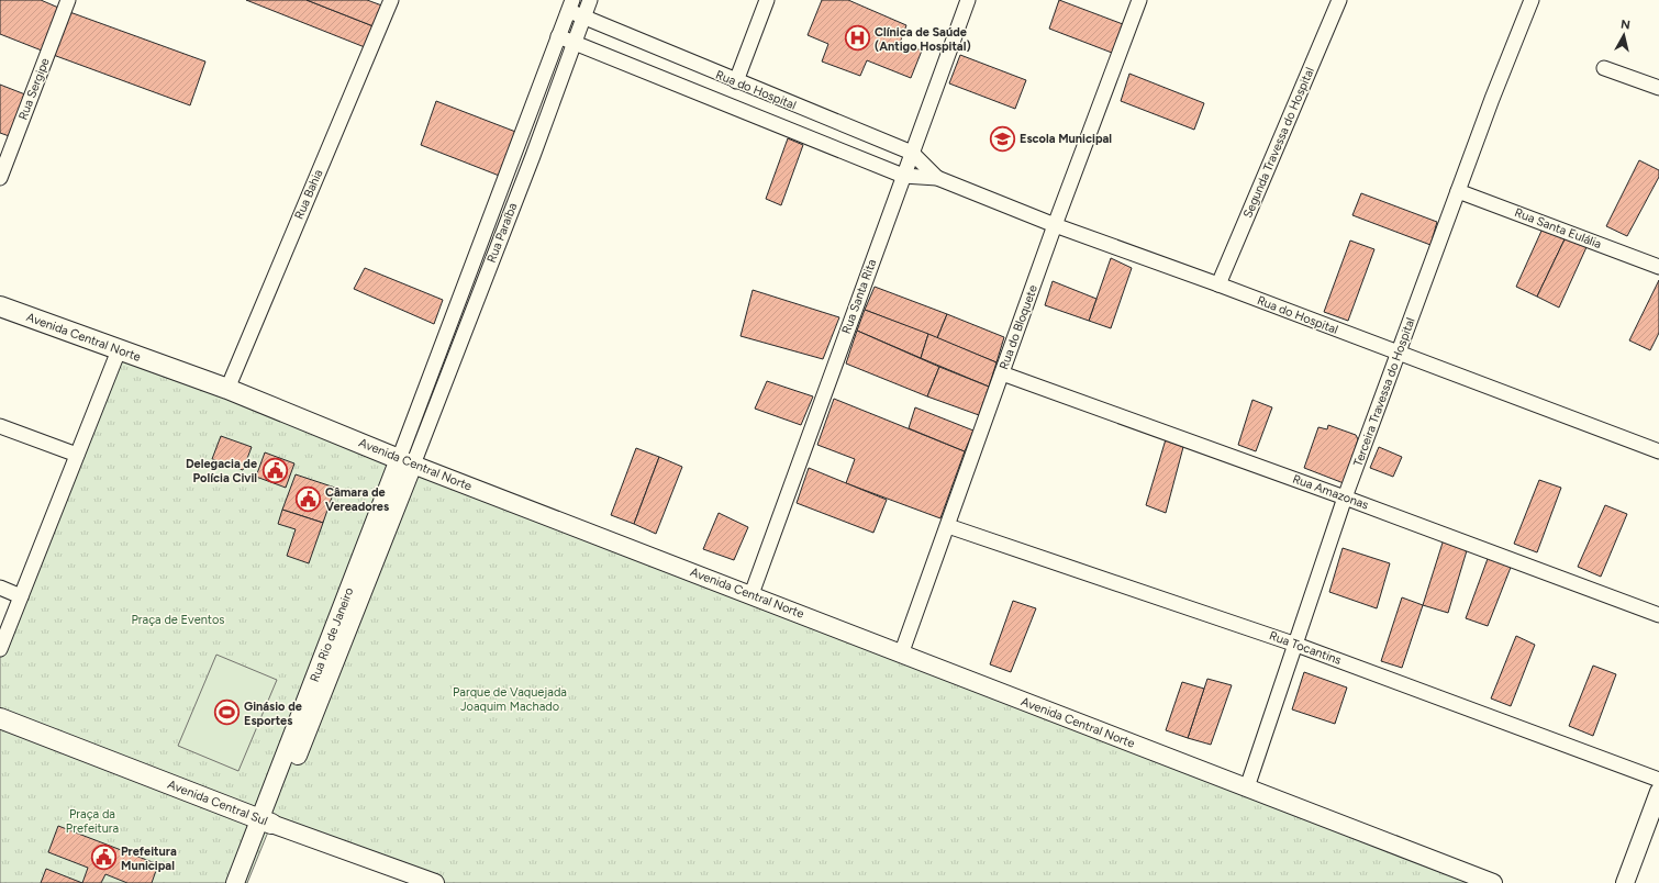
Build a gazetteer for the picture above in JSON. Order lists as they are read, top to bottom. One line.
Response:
{"streets":{"main road":["Avenida Central Norte","Avenida Central Sul"],"street":["Rua Sergipe","Rua do Hospital","Segunda Travessa do Hospital","Rua Bahia","Rua Santa Eulália","Rua Paraíba","Rua Santa Rita","Rua do Bloquete","Terceira Travessa do Hospital","Rua Amazonas","Rua Rio de Janeiro","Rua Tocantins"]},"crossings":[["Rua do Hospital","Segunda Travessa do Hospital"],["Rua do Hospital","Rua Paraíba"],["Rua do Hospital","Rua Santa Rita"],["Rua do Hospital","Rua do Bloquete"],["Rua do Hospital","Terceira Travessa do Hospital"],["Rua Bahia","Avenida Central Norte"],["Rua Santa Eulália","Terceira Travessa do Hospital"],["Rua Paraíba","Avenida Central Norte"],["Rua Paraíba","Rua Rio de Janeiro"],["Rua Santa Rita","Avenida Central Norte"],["Rua do Bloquete","Avenida Central Norte"],["Rua do Bloquete","Rua Amazonas"],["Rua do Bloquete","Rua Tocantins"],["Avenida Central Norte","Terceira Travessa do Hospital"],["Avenida Central Norte","Rua Rio de Janeiro"],["Terceira Travessa do Hospital","Rua Amazonas"],["Terceira Travessa do Hospital","Rua Tocantins"],["Rua Rio de Janeiro","Avenida Central Sul"]],"parks":["Praça de Eventos","Parque de Vaquejada Joaquim Machado","Praça da Prefeitura"],"places":{"hospital":["Clínica de Saúde (Antigo Hospital)"],"school or university":["Escola Municipal"],"public building":["Delegacia de Polícia Civil","Câmara de Vereadores","Prefeitura Municipal"],"sports":["Ginásio de Esportes"]},"north":"top"}
